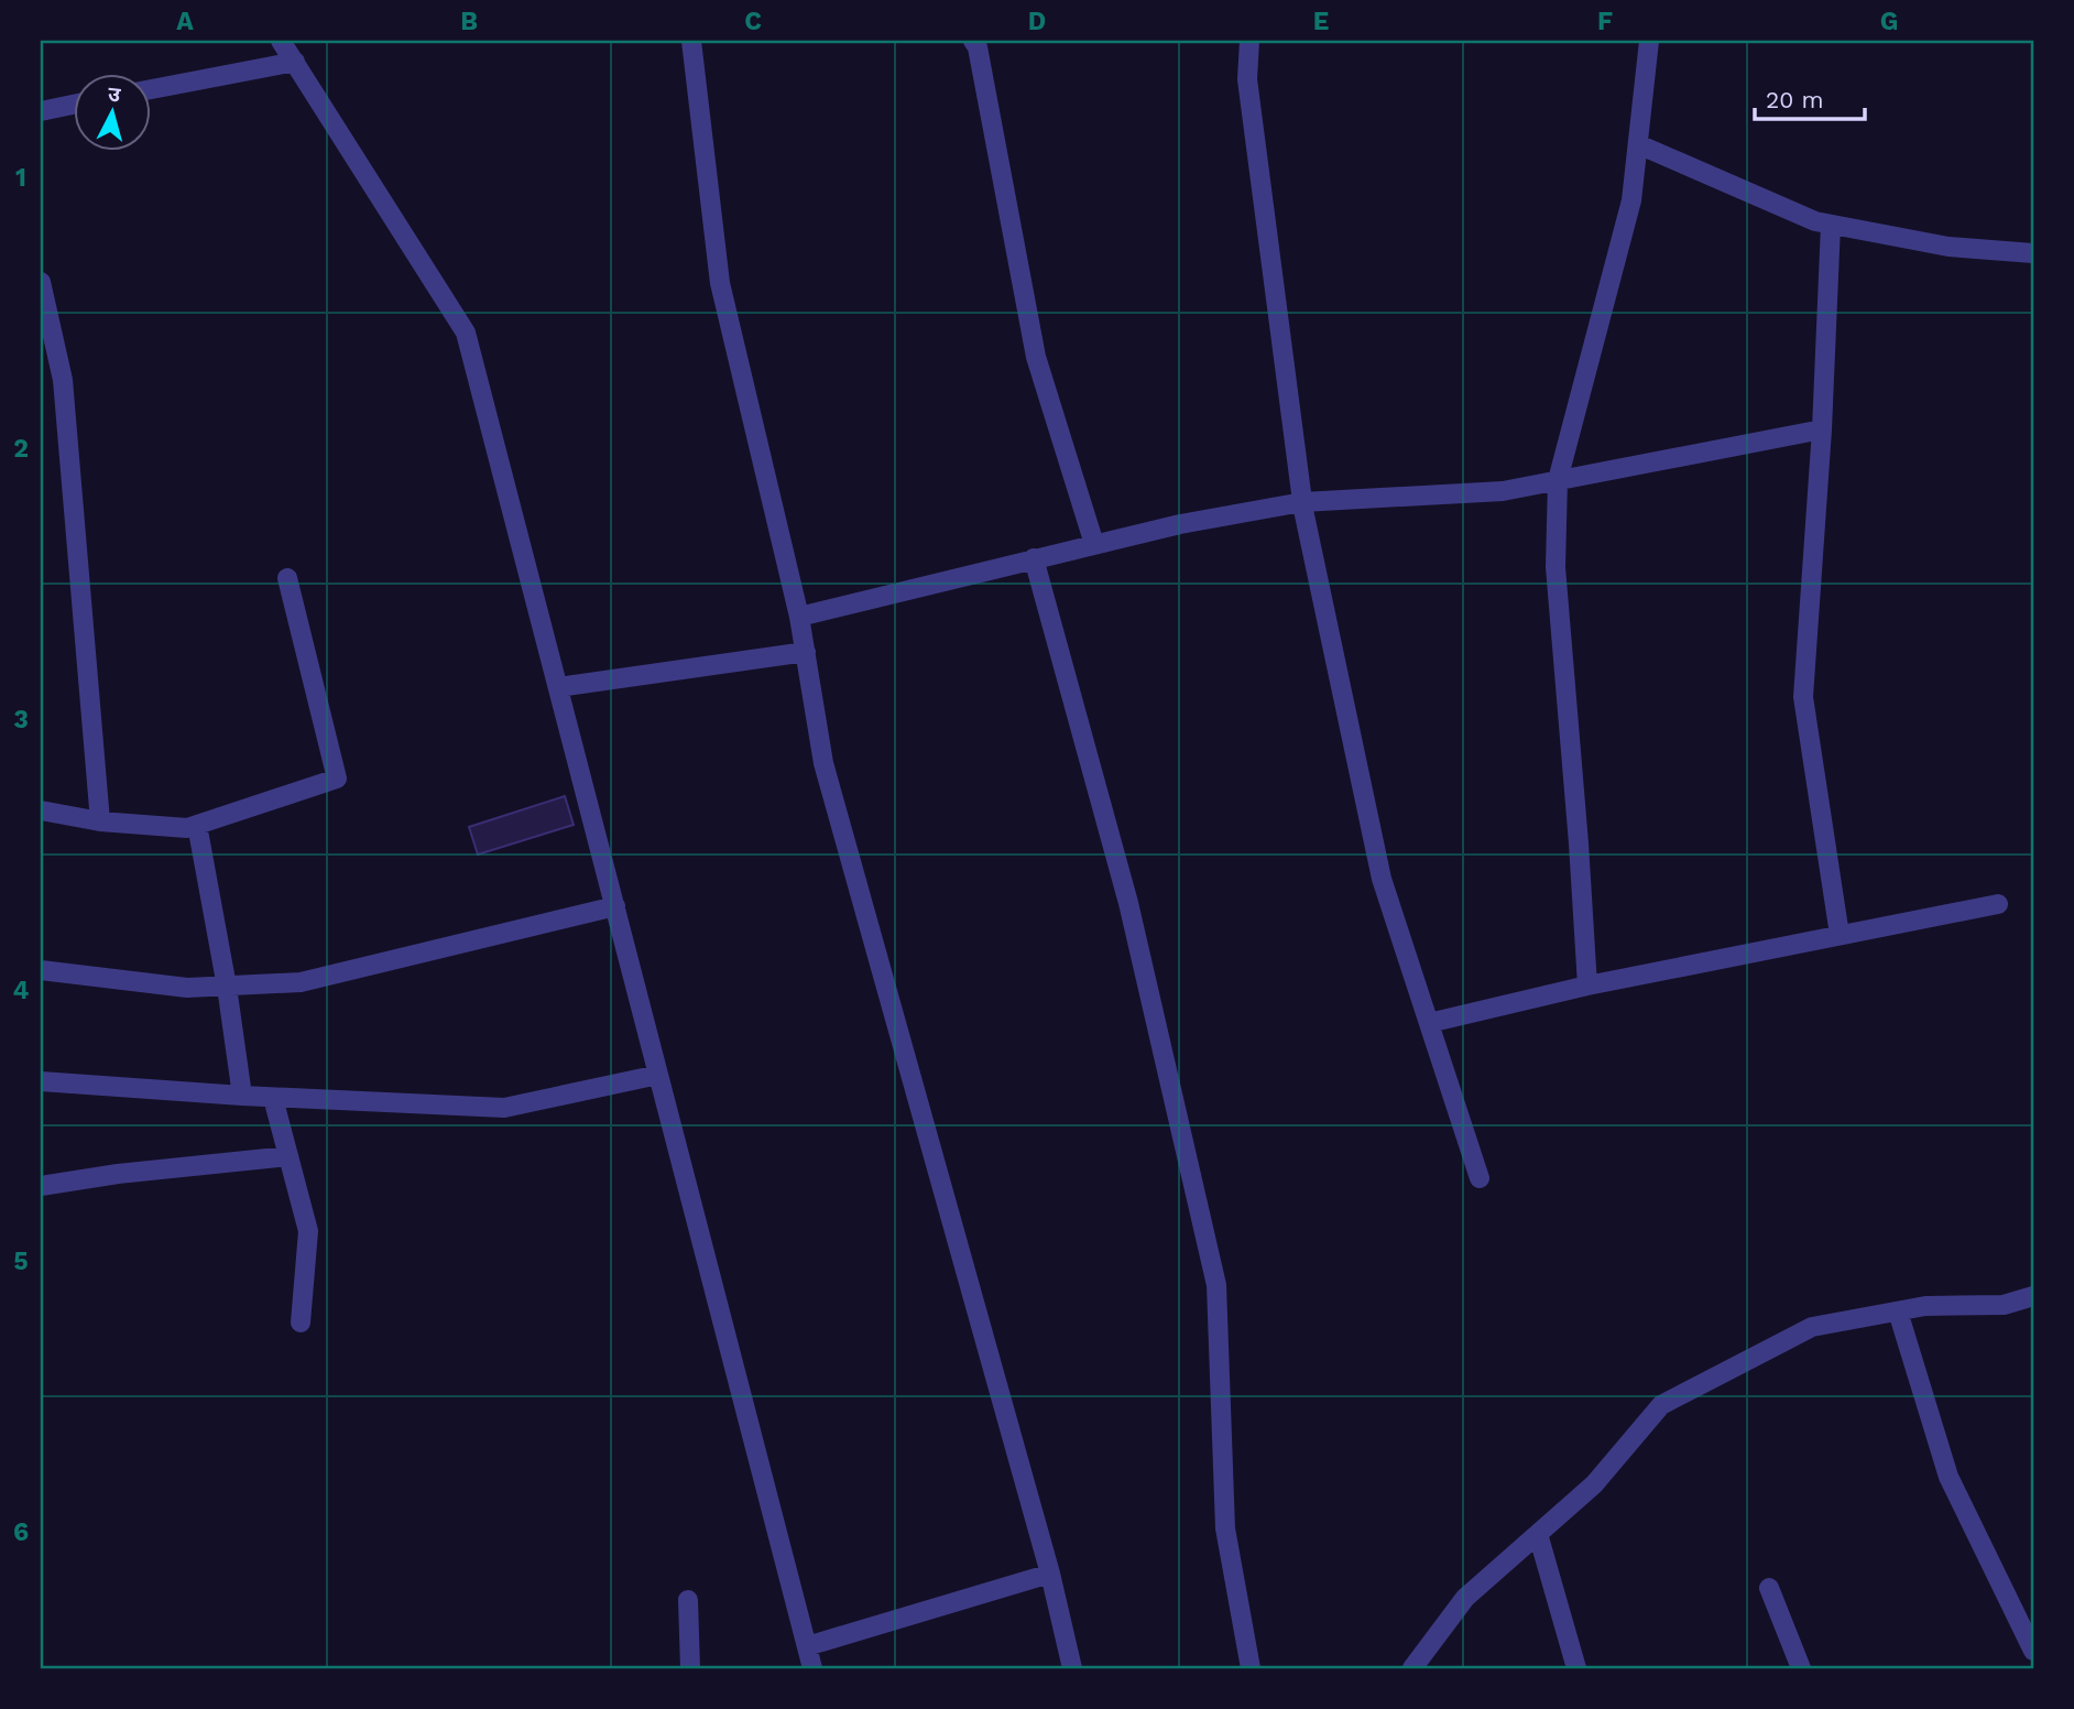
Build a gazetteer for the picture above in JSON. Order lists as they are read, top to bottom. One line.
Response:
{"scale_bar":"20 m","north":"top","grid":{"columns":["A","B","C","D","E","F","G"],"rows":["1","2","3","4","5","6"]}}
